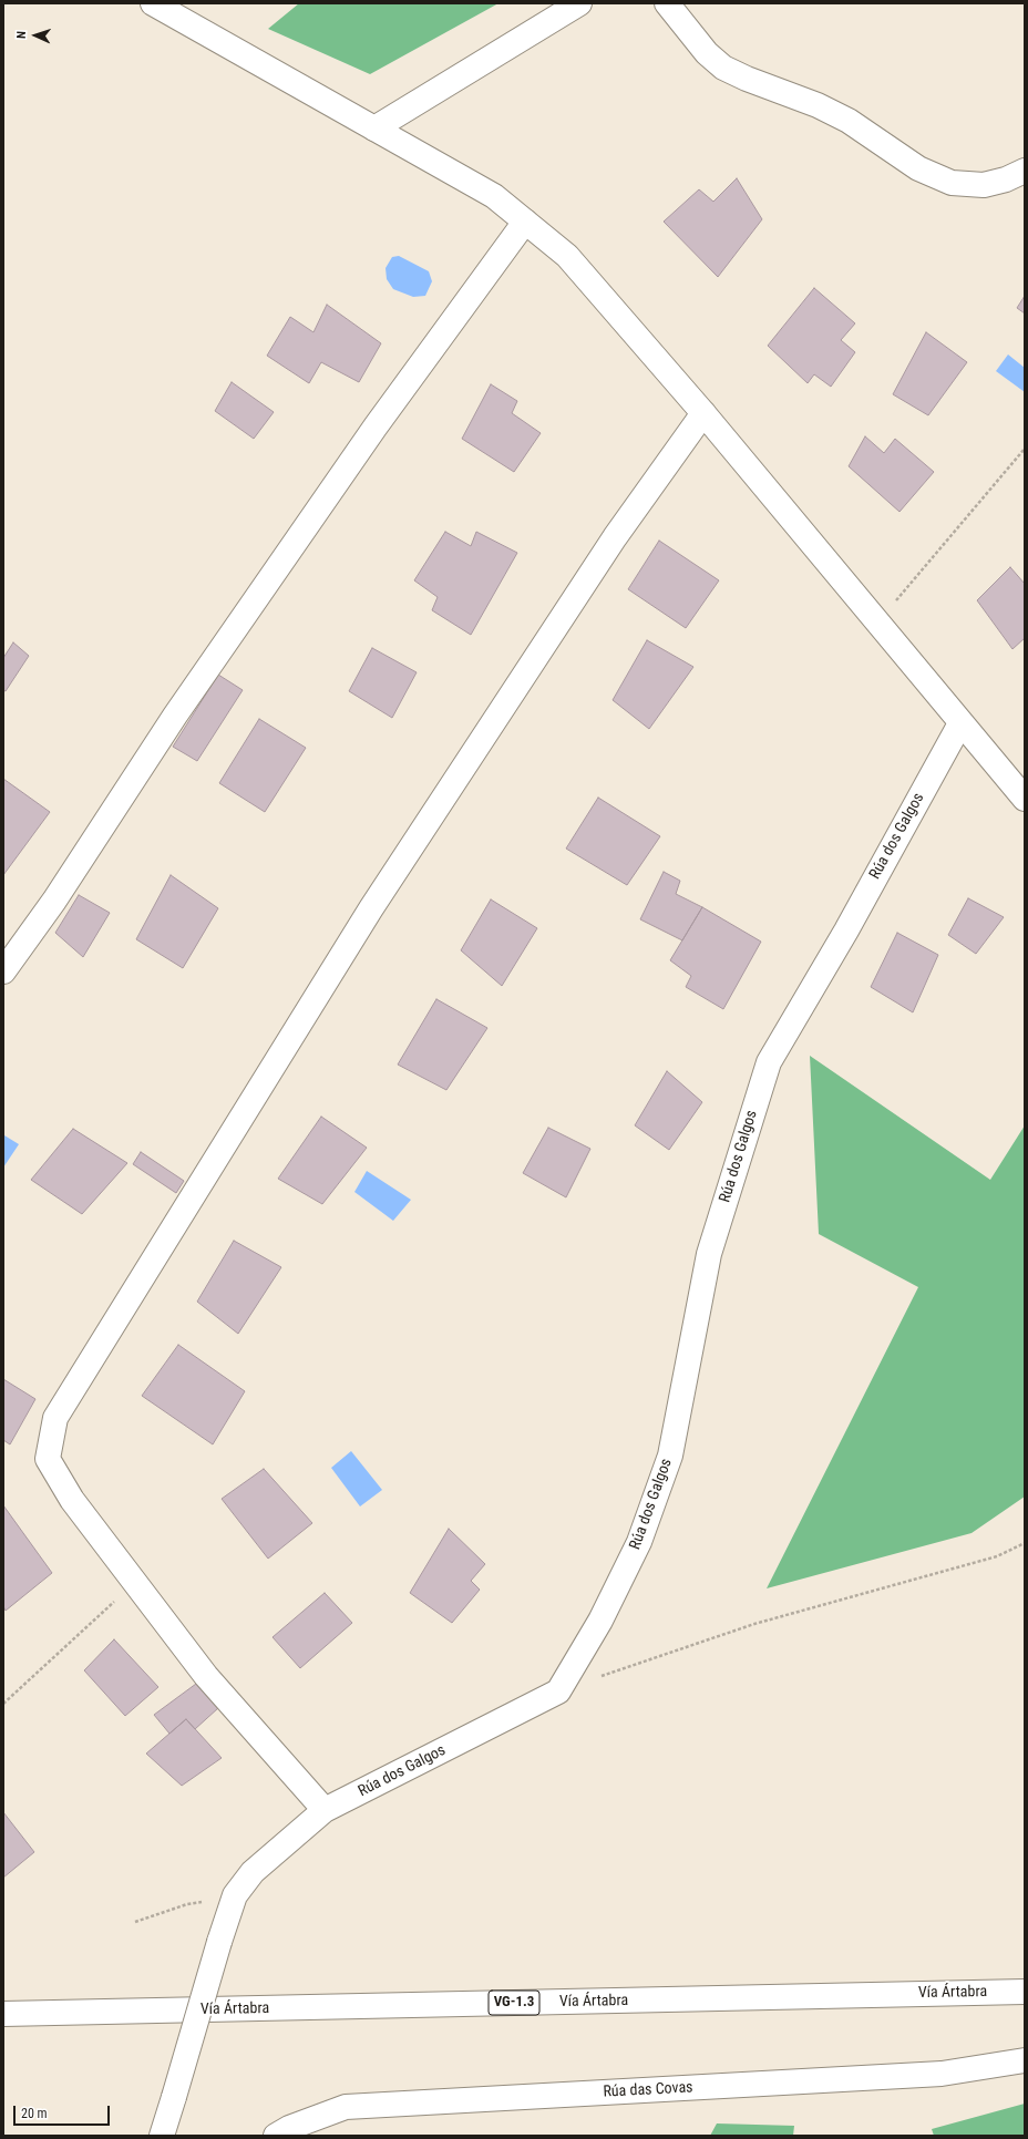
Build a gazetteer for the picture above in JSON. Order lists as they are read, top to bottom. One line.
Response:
{"streets":{"main road":["Rúa dos Galgos","Vía Ártabra","VG-1.3","Rúa das Covas"]},"scale_bar":"20 m","north":"left"}
